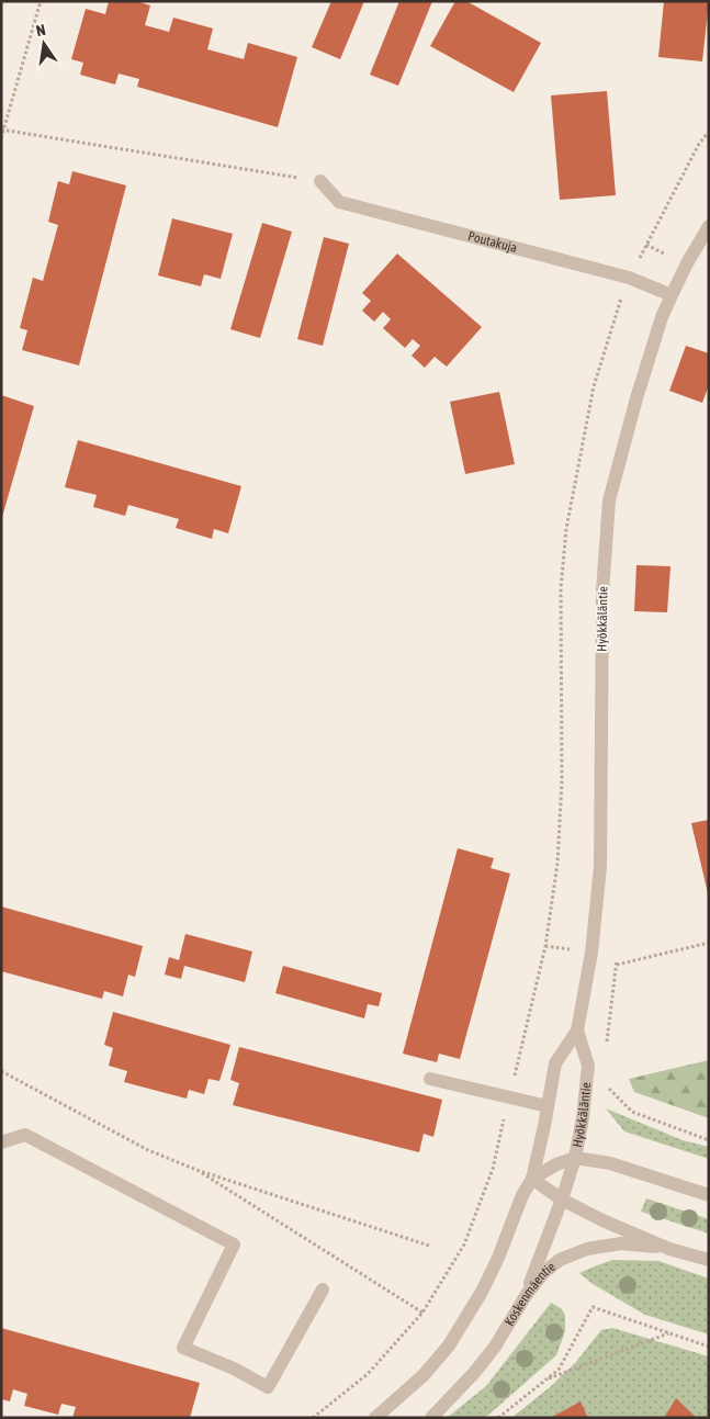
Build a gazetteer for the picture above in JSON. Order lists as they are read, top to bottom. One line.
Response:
{"streets":{"street":["Poutakuja","Hyökkäläntie","Koskenmäentie"]},"crossings":[["Poutakuja","Hyökkäläntie"],["Hyökkäläntie","Koskenmäentie"]],"north":"top"}
